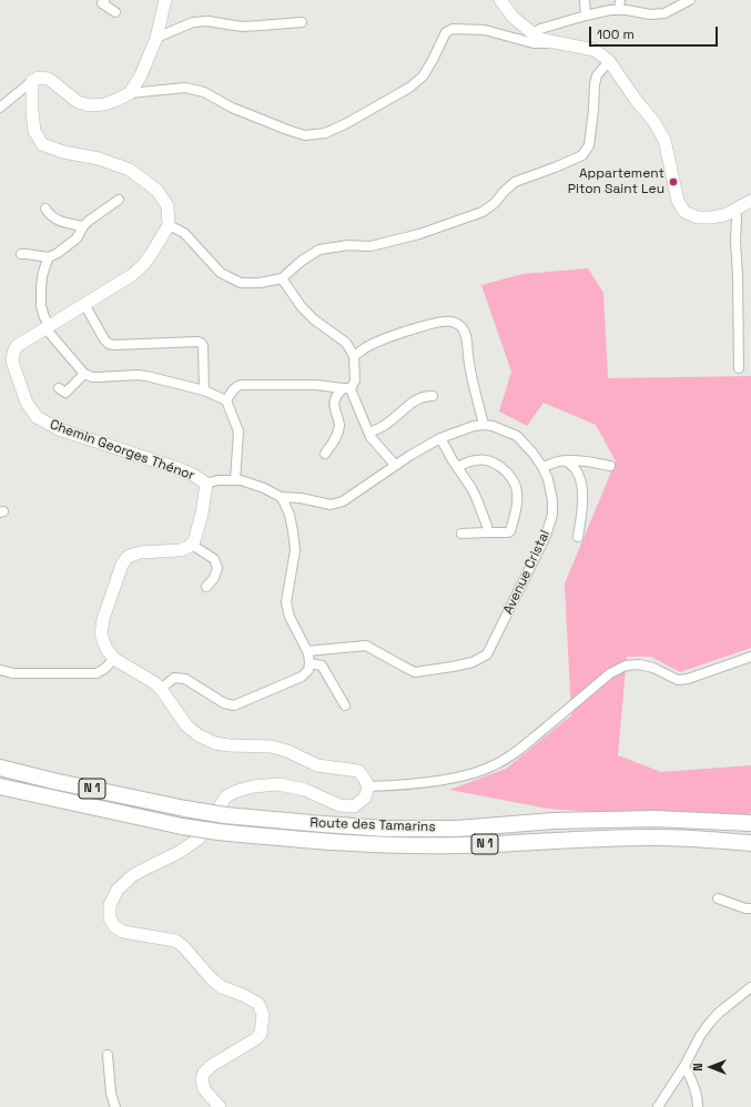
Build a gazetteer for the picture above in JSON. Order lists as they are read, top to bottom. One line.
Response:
{"streets":{"highway":["N 1","Route des Tamarins"],"street":["Chemin Georges Thénor","Avenue Cristal"]},"places":["Appartement Piton Saint Leu"],"scale_bar":"100 m","north":"left"}
